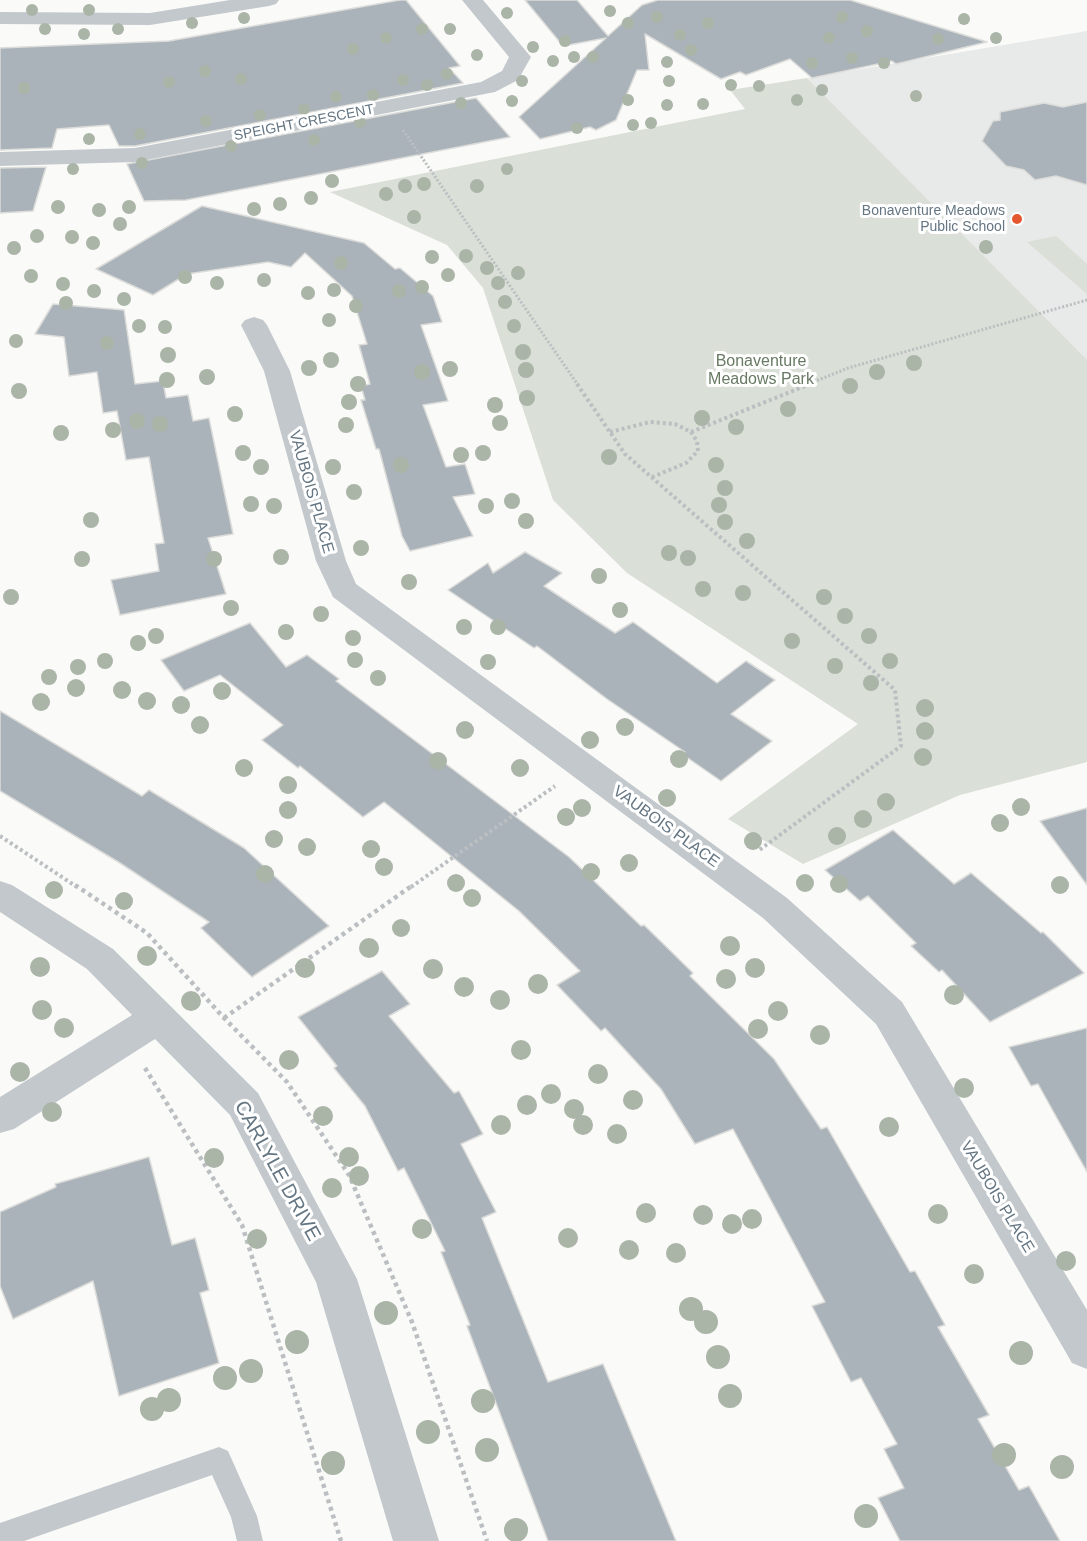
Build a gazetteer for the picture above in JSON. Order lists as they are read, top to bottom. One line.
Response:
{"streets":{"street":["SPEIGHT CRESCENT","VAUBOIS PLACE","CARLYLE DRIVE"]},"parks":["Bonaventure Meadows Park"],"places":["Bonaventure Meadows Public School"]}
